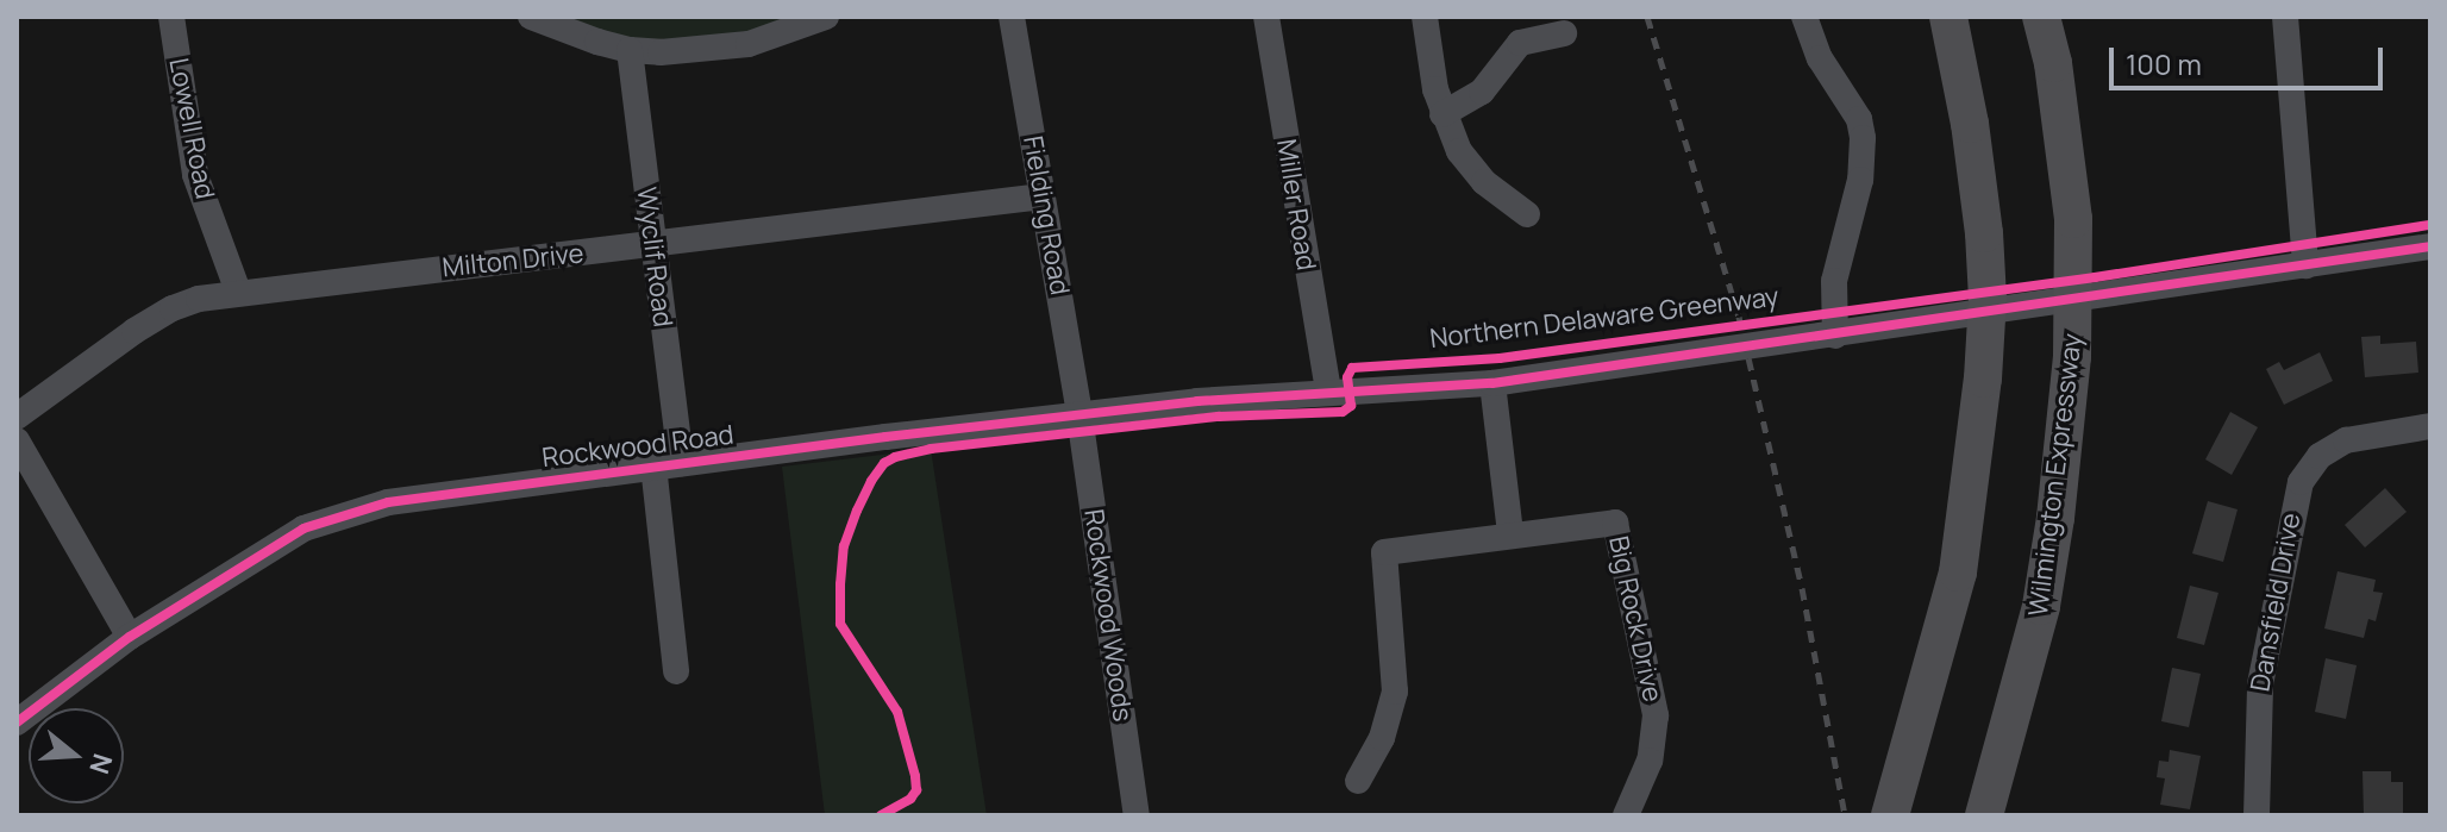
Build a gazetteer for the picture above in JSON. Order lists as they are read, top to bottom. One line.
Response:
{"streets":{"highway":["Wilmington Expressway"],"street":["Lowell Road","Miller Road","Fielding Road","Wyclif Road","Milton Drive","Rockwood Road","Dansfield Drive","Rockwood Woods","Big Rock Drive"],"cycle path":["Northern Delaware Greenway"]},"crossings":[["Lowell Road","Milton Drive"],["Miller Road","Rockwood Road"],["Fielding Road","Milton Drive"],["Fielding Road","Rockwood Road"],["Fielding Road","Rockwood Woods"],["Wyclif Road","Milton Drive"],["Wyclif Road","Rockwood Road"],["Rockwood Road","Rockwood Woods"]],"scale_bar":"100 m","north":"right"}
